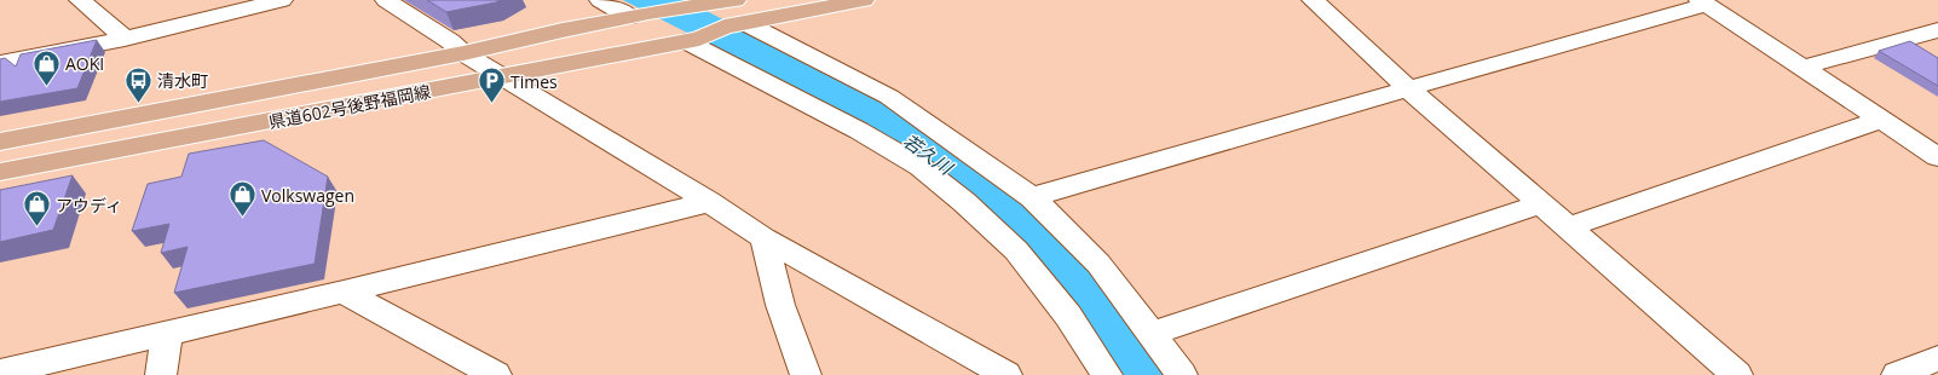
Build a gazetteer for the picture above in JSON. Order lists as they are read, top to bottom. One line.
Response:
{"streets":{"main road":["県道602号後野福岡線"]},"water":["若久川"],"places":{"shop":["AOKI","Volkswagen","アウディ"],"bus stop":["清水町"],"parking":["Times"]}}
